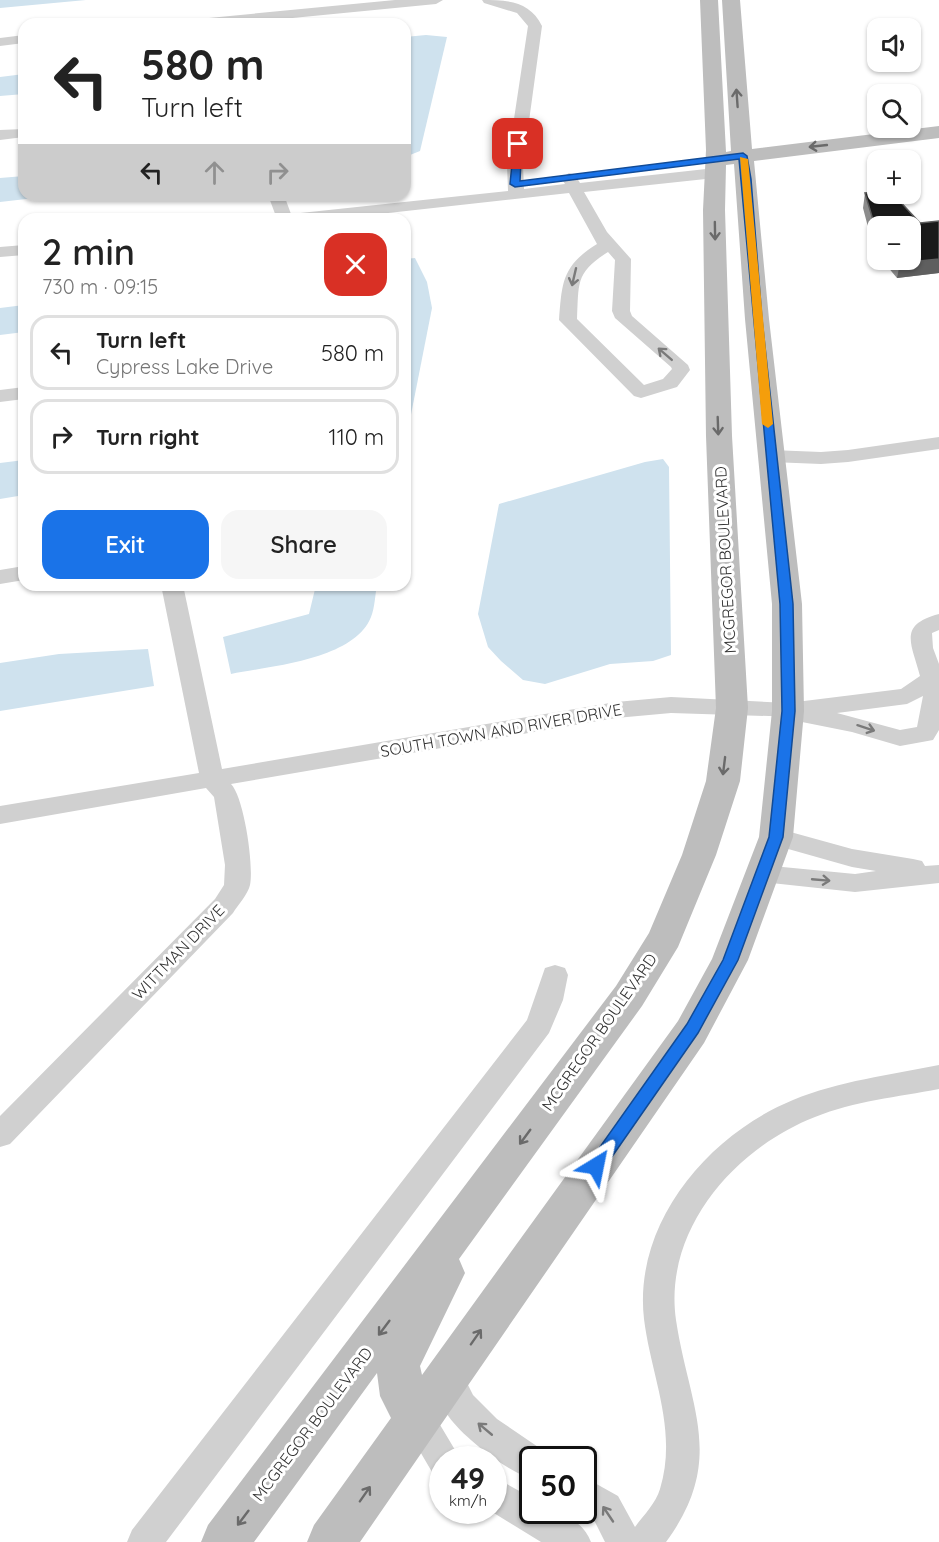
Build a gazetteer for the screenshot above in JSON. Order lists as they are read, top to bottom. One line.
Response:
{"streets":{"main road":["MCGREGOR BOULEVARD"],"street":["SOUTH TOWN AND RIVER DRIVE","WITTMAN DRIVE"]},"crossings":[["MCGREGOR BOULEVARD","SOUTH TOWN AND RIVER DRIVE"],["SOUTH TOWN AND RIVER DRIVE","WITTMAN DRIVE"]],"page":{"map_buttons":["+","−"],"turn":["580 m","Turn left"],"heading":["2 min","730 m · 09:15"],"list":[{"name":"Turn left","note":"Cypress Lake Drive","value":"580 m"},{"name":"Turn right","value":"110 m"}],"buttons":["Exit","Share"],"speed":"49 km/h","limit":"50"}}
